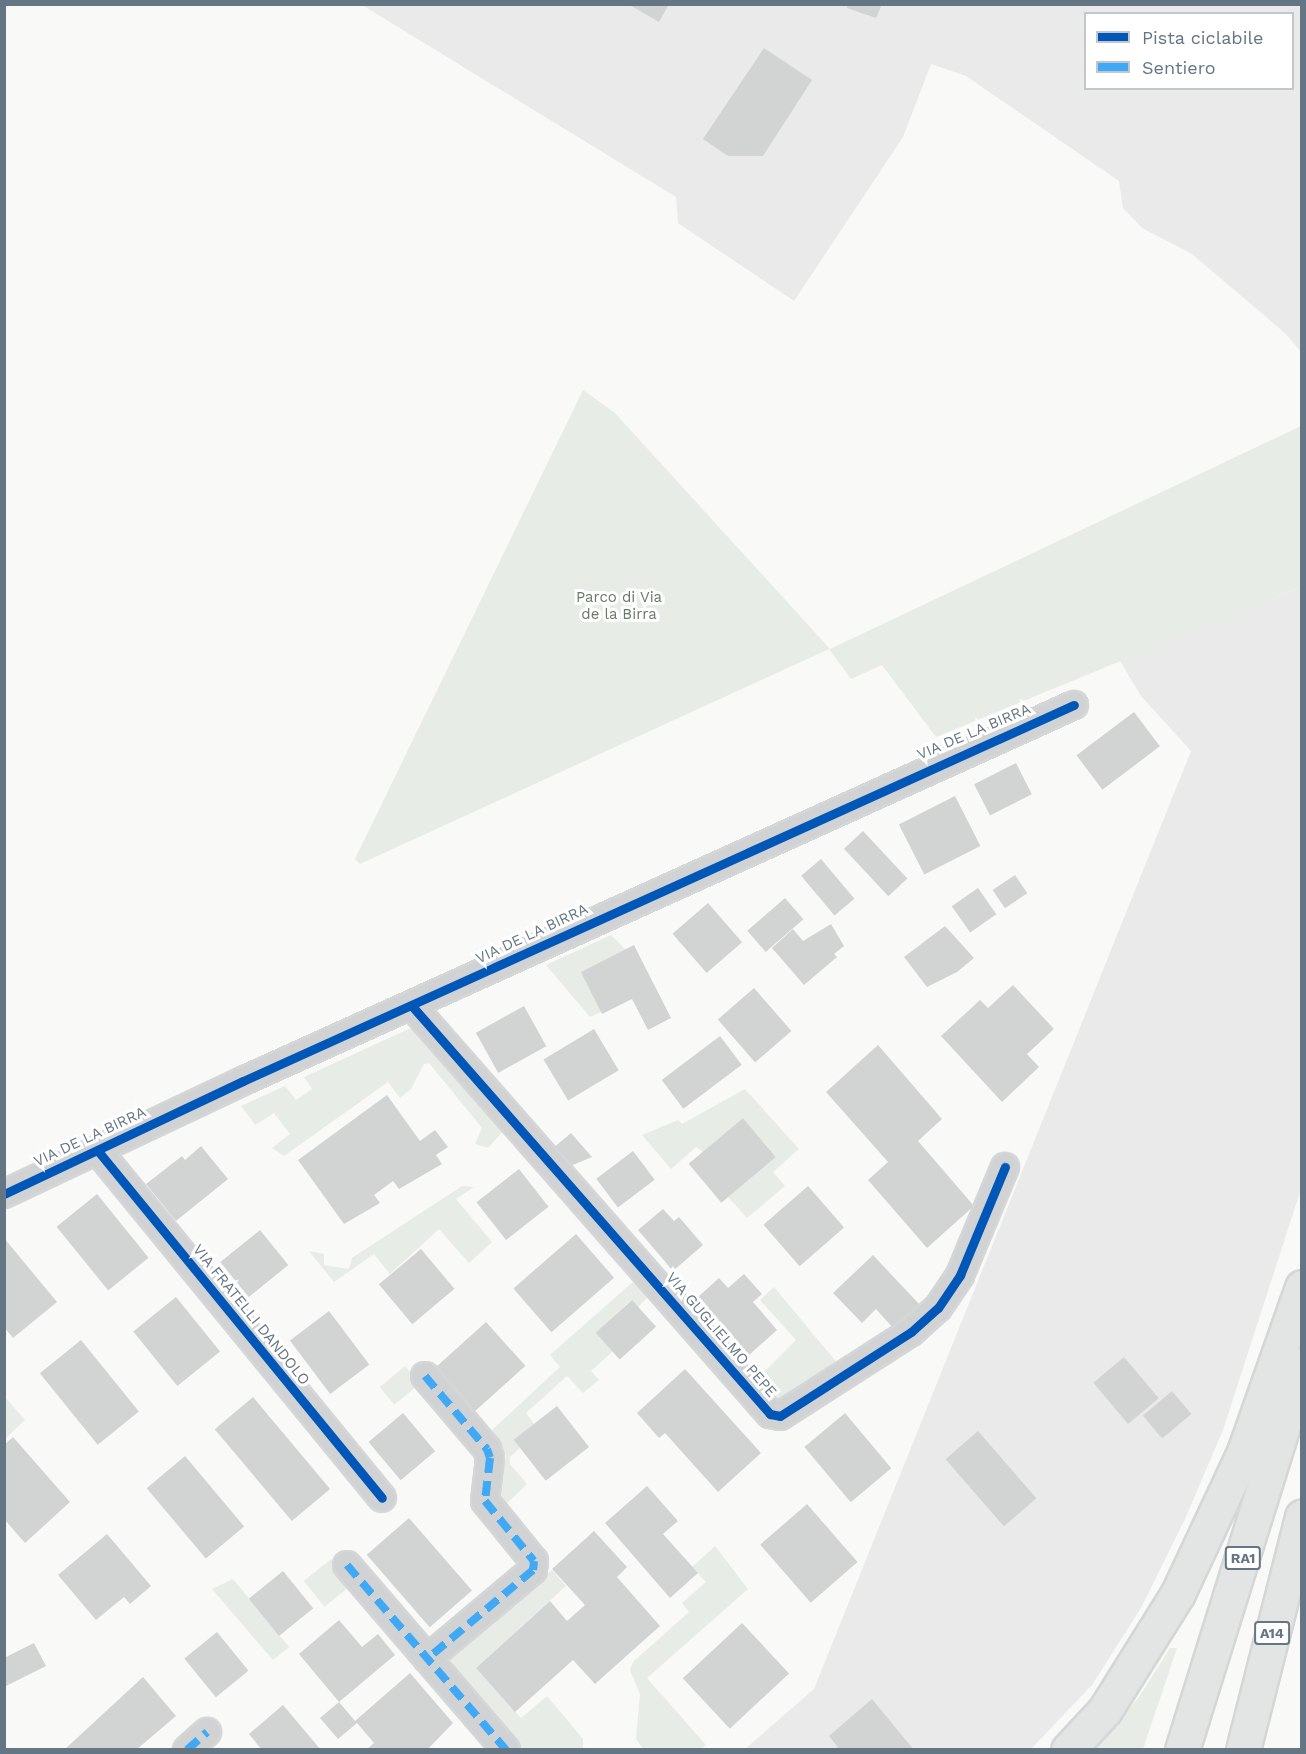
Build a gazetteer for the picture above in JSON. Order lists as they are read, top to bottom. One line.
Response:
{"streets":{"highway":["RA1","A14"],"street":["VIA DE LA BIRRA","VIA FRATELLI DANDOLO","VIA GUGLIELMO PEPE"]},"crossings":[["VIA DE LA BIRRA","VIA FRATELLI DANDOLO"],["VIA DE LA BIRRA","VIA GUGLIELMO PEPE"]],"parks":["Parco di Via de la Birra"],"legend":["Pista ciclabile","Sentiero"]}
